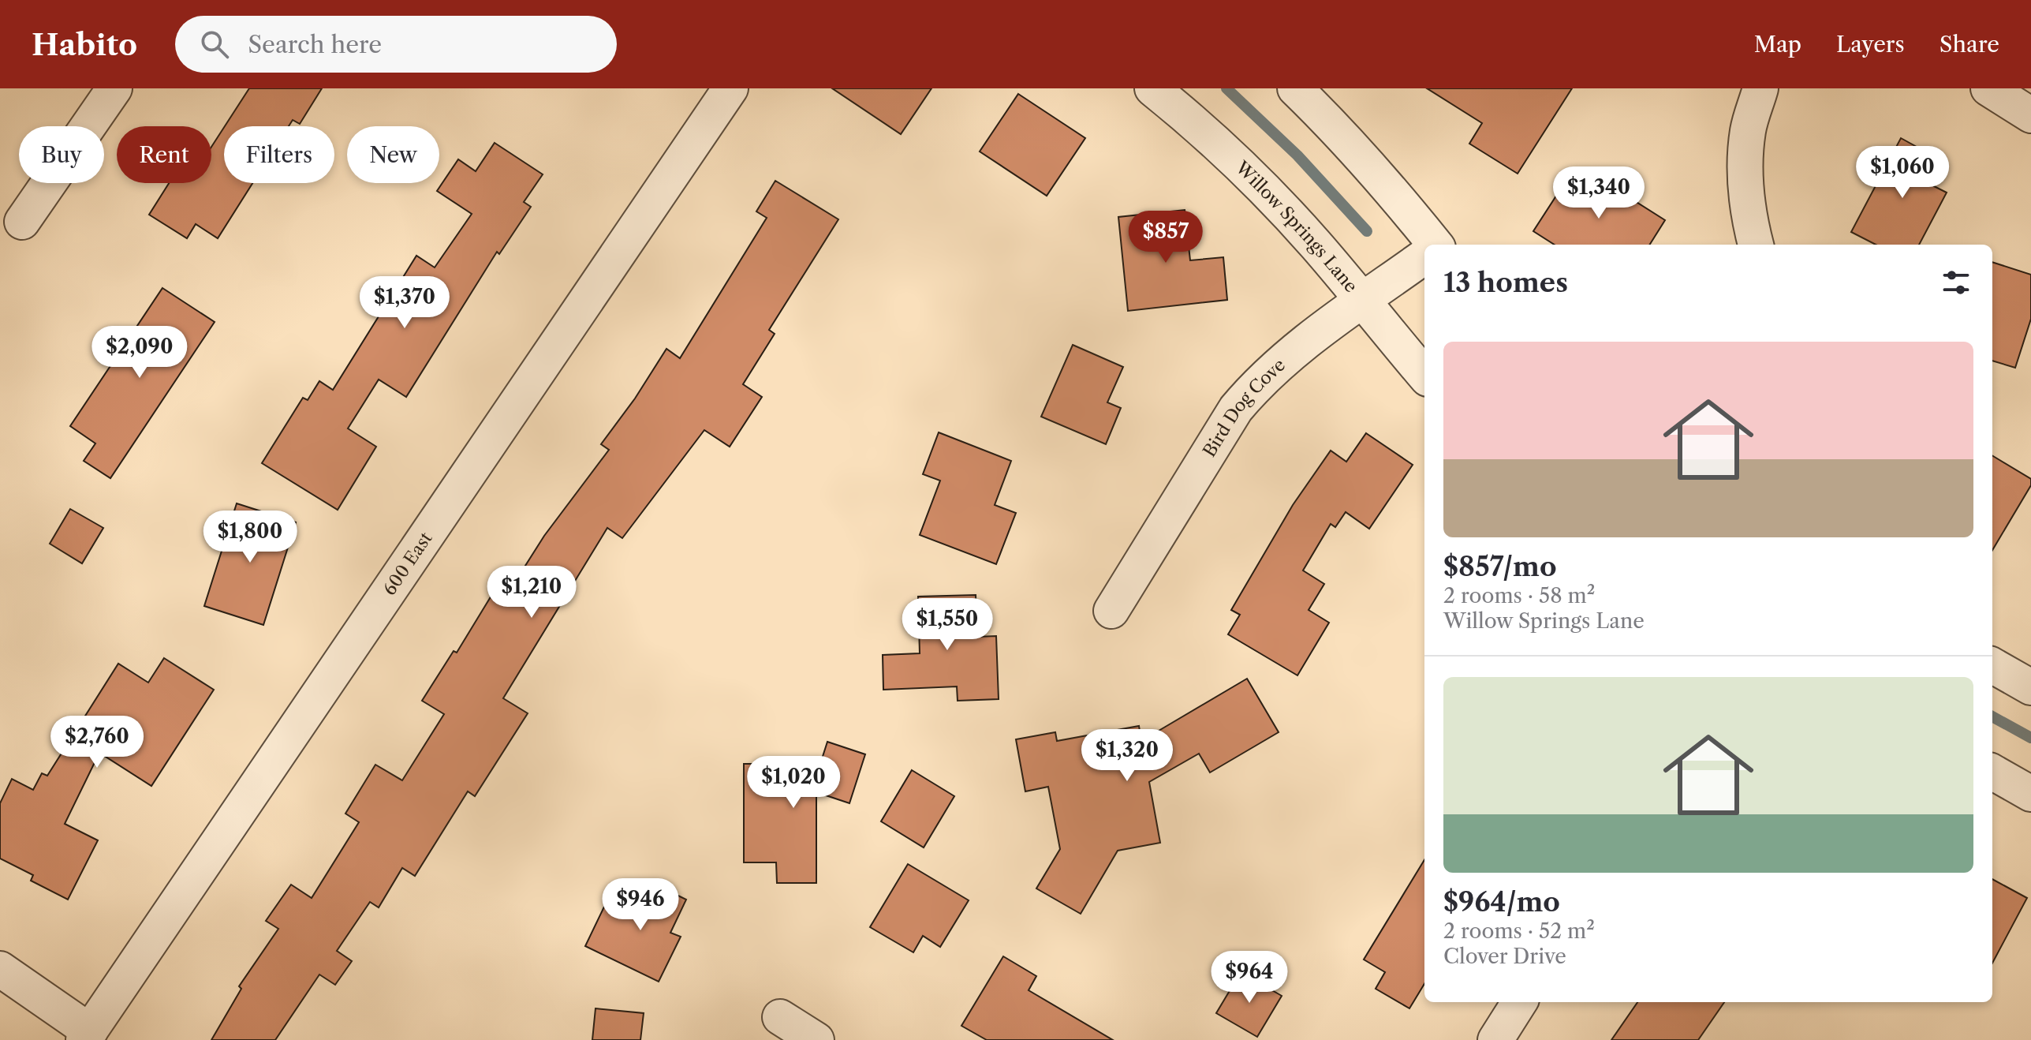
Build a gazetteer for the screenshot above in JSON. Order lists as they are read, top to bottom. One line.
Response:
{"streets":{"street":["Willow Springs Lane","Bird Dog Cove","600 East"]},"crossings":[["Willow Springs Lane","Bird Dog Cove"]],"page":{"header":"Habito","search":"Search here","nav":["Map","Layers","Share"],"chip":["Buy","Rent","Filters","New"],"price":["$1,060","$1,340","$857","$1,370","$2,090","$1,800","$1,210","$1,550","$2,760","$1,320","$1,020","$946","$964"],"heading":"13 homes","list":[{"name":"$857/mo","note":"2 rooms · 58 m² · Willow Springs Lane"},{"name":"$964/mo","note":"2 rooms · 52 m² · Clover Drive"}]}}
